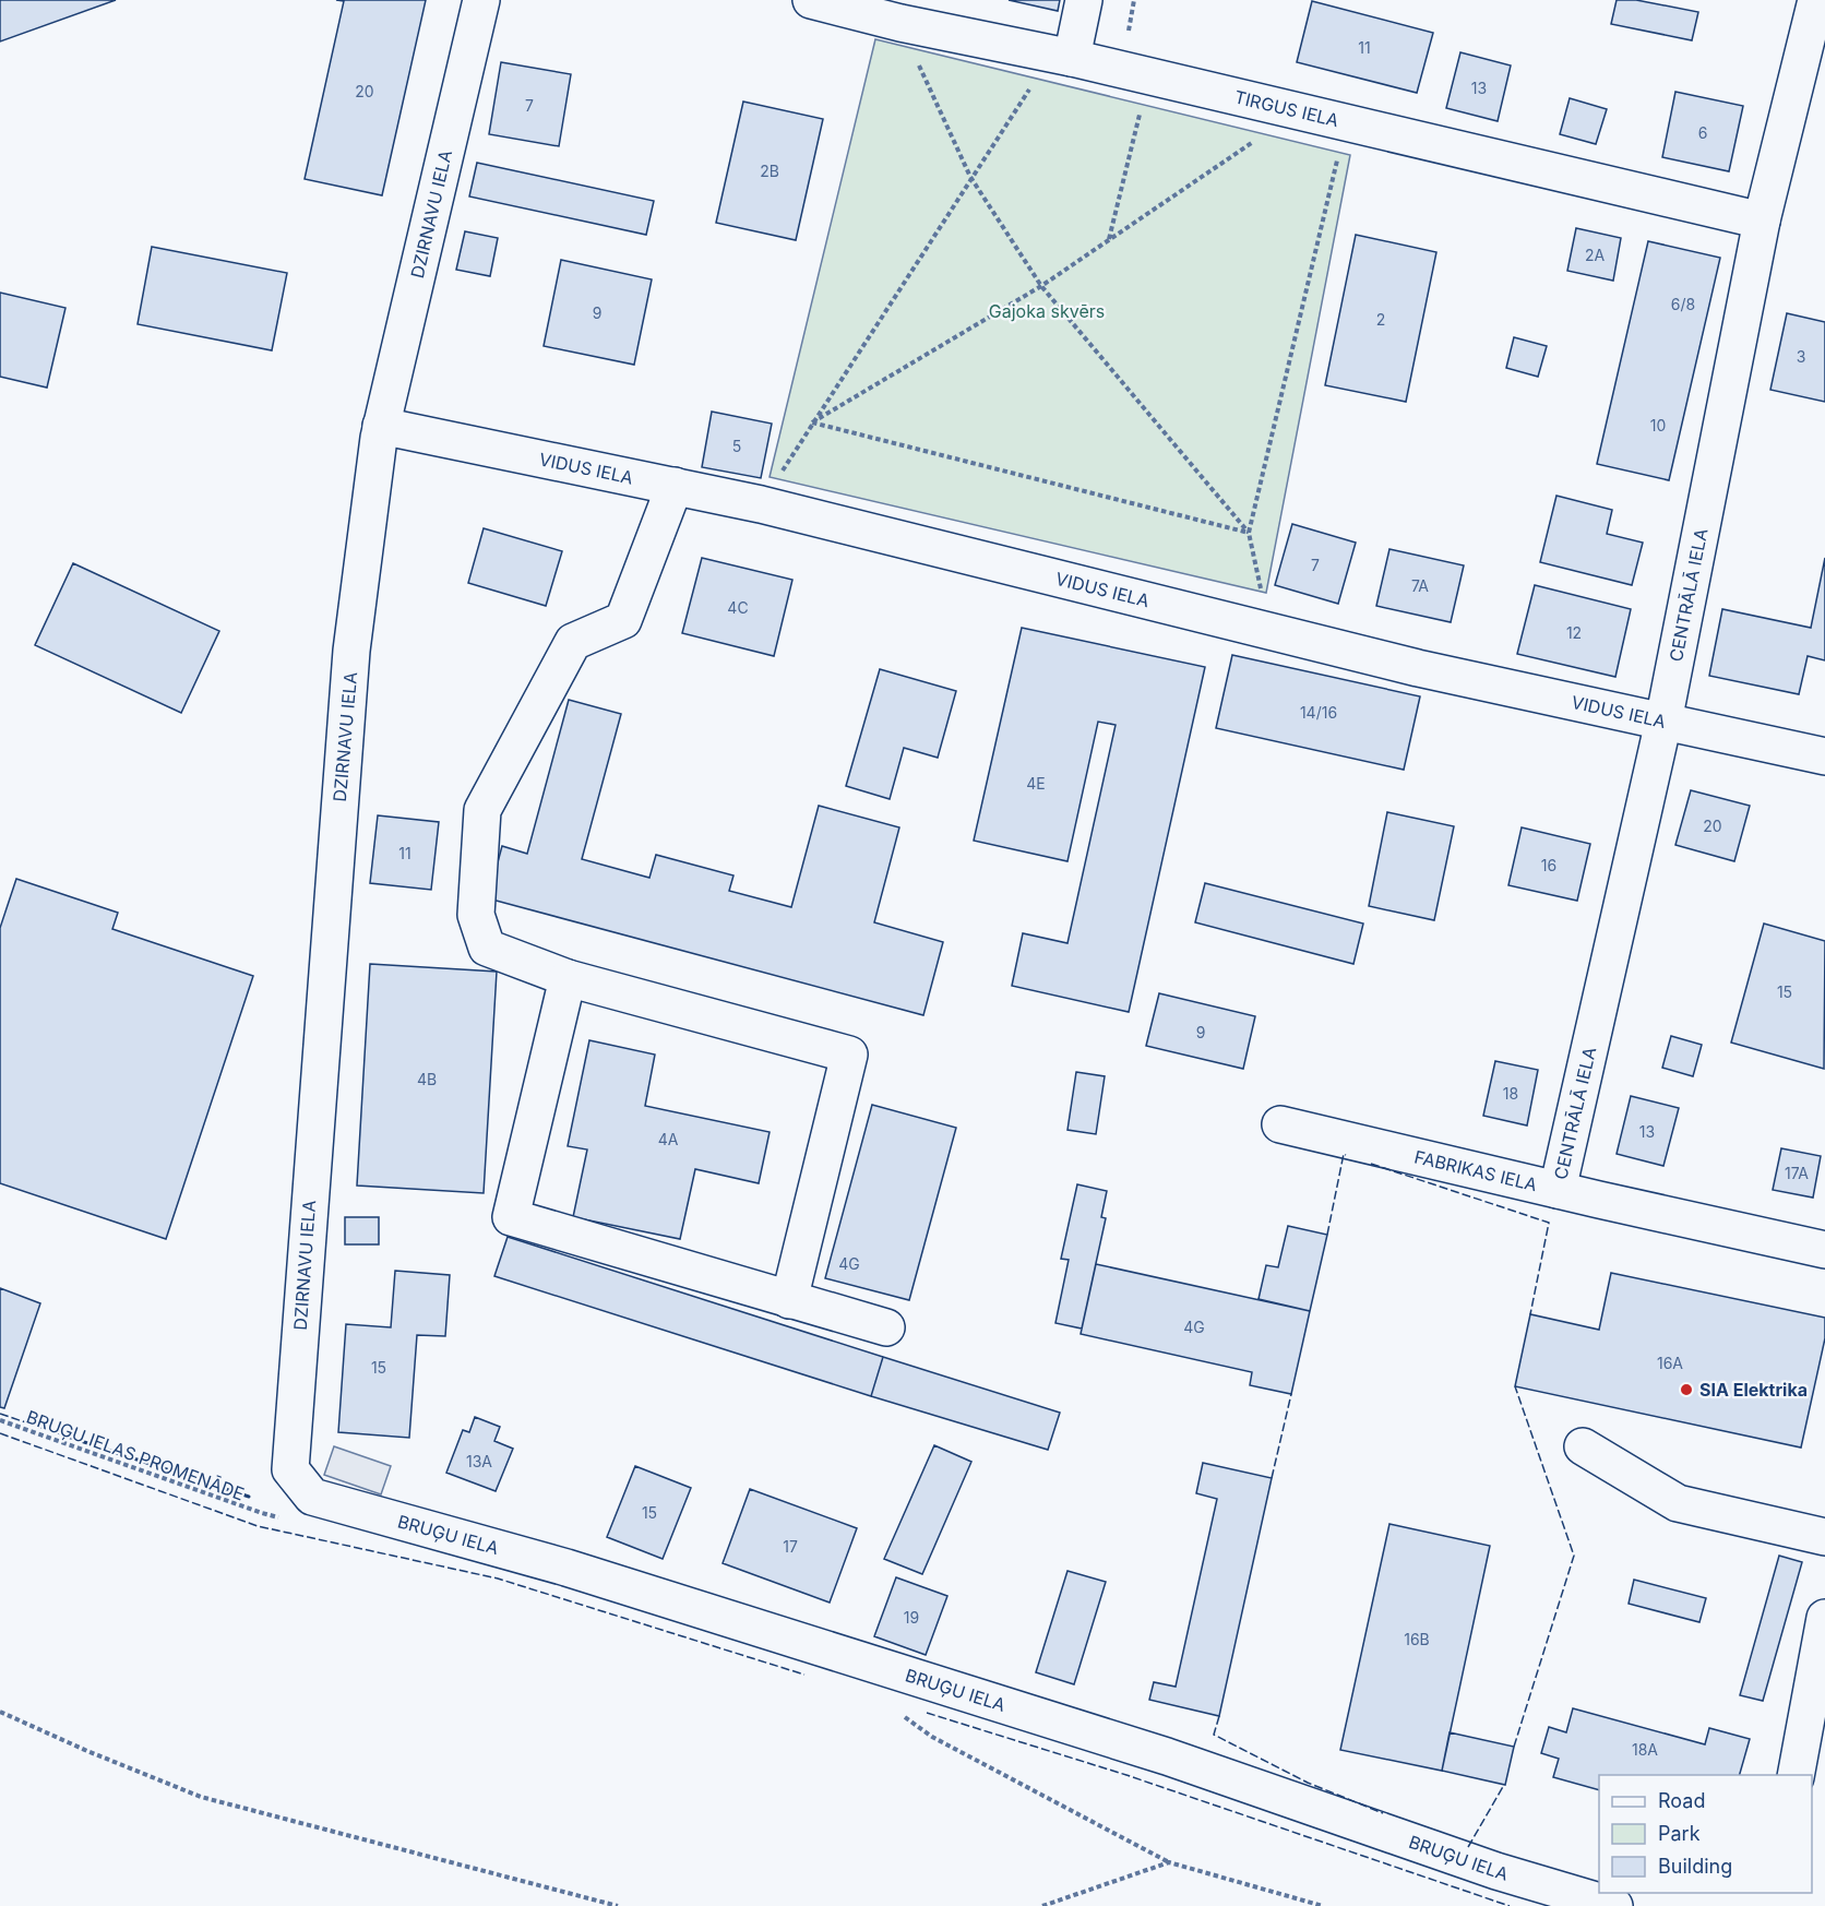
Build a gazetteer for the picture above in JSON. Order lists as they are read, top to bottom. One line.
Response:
{"streets":{"street":["TIRGUS IELA","DZIRNAVU IELA","VIDUS IELA","CENTRĀLĀ IELA","FABRIKAS IELA","BRUĢU IELA"],"path":["BRUĢU IELAS PROMENĀDE"]},"crossings":[["TIRGUS IELA","CENTRĀLĀ IELA"],["DZIRNAVU IELA","VIDUS IELA"],["DZIRNAVU IELA","BRUĢU IELA"],["VIDUS IELA","CENTRĀLĀ IELA"],["CENTRĀLĀ IELA","FABRIKAS IELA"]],"parks":["Gajoka skvērs"],"places":["SIA Elektrika"],"house_numbers":["11","13","20","7","6","2B","2A","6/8","9","2","3","10","5","7","7A","4C","12","14/16","4E","20","11","16","15","9","4B","18","13","4A","17A","4G","4G","16A","15","13A","15","17","19","16B","18A"],"legend":["Road","Park","Building"]}
